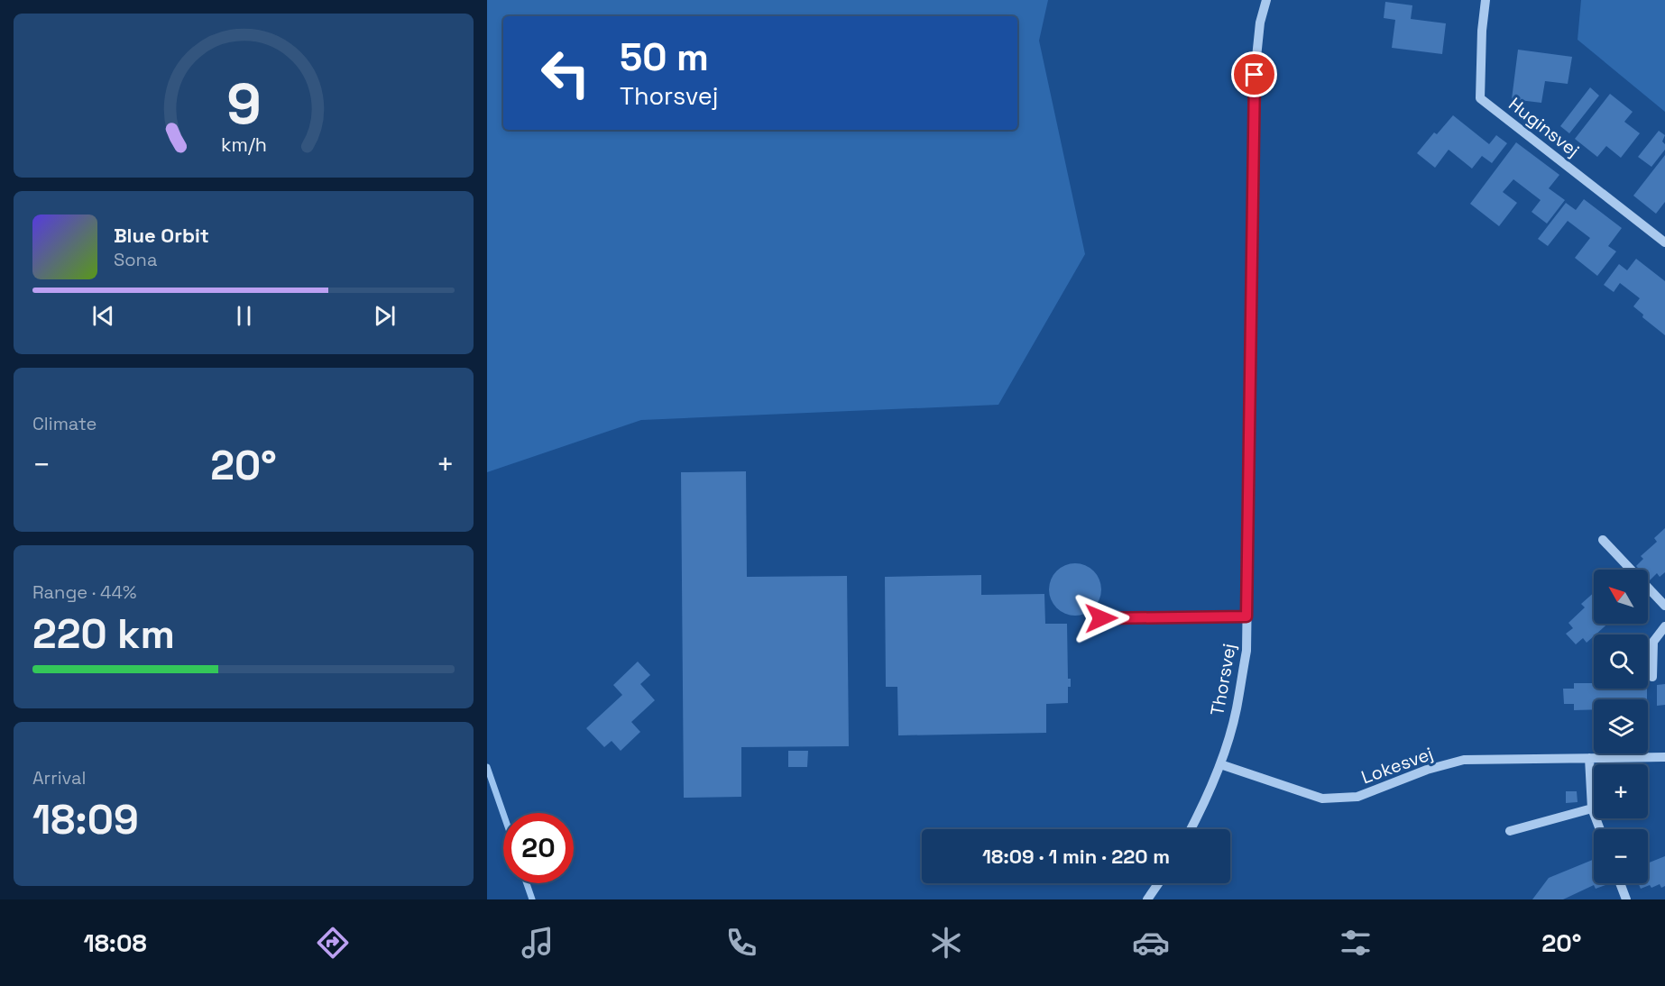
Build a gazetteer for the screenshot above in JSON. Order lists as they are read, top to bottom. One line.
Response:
{"streets":{"street":["Huginsvej","Thorsvej","Lokesvej"]},"crossings":[["Thorsvej","Lokesvej"]],"north":"top left","page":{"turn":["50 m","Thorsvej"],"song":["Blue Orbit","Sona"],"tile":["Climate",["Range · 44%","220 km"],["Arrival","18:09"]],"heat":["−","20°","+"],"map_buttons":["+","−"],"limit":"20","trip":"18:09 · 1 min · 220 m","tabs":["18:08","20°"],"gauge":["9","km/h"]}}
